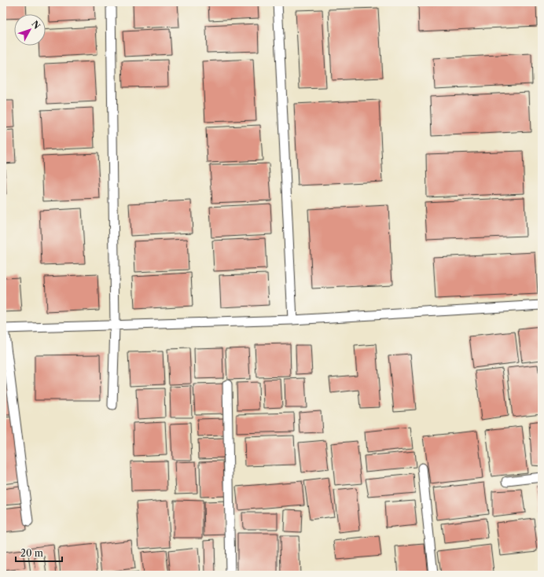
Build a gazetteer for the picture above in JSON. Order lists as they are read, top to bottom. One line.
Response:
{"scale_bar":"20 m","north":"top right"}
